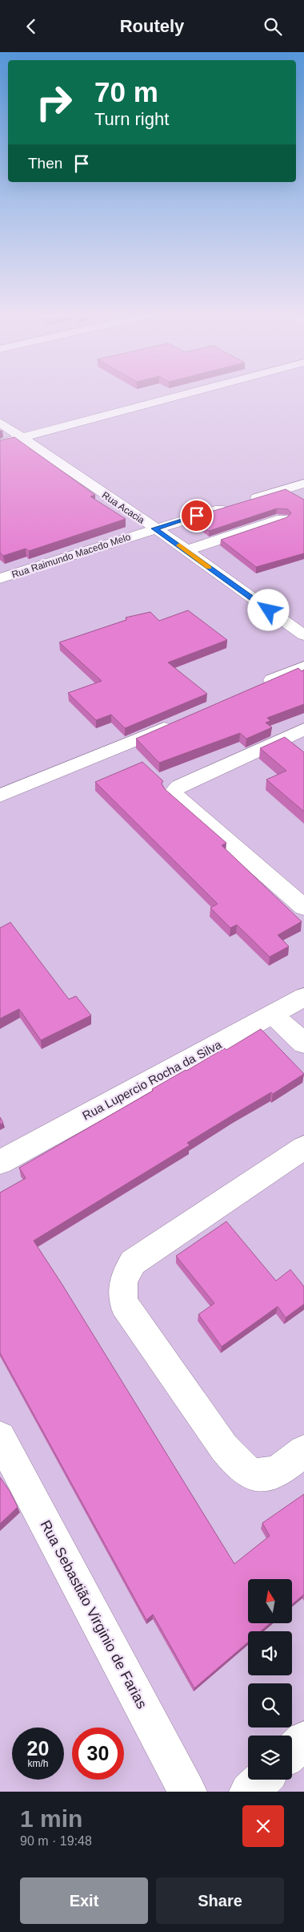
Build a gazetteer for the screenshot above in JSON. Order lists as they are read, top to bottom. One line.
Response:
{"streets":{"street":["Rua Acacia","Rua Raimundo Macedo Melo","Rua Lupercio Rocha da Silva","Rua Sebastião Virginio de Farias"]},"crossings":[["Rua Acacia","Rua Raimundo Macedo Melo"]],"north":"top","page":{"header":"Routely","turn":["70 m","Turn right"],"then":"Then","speed":"20 km/h","limit":"30","heading":["1 min","90 m · 19:48"],"buttons":["Exit","Share"]}}
